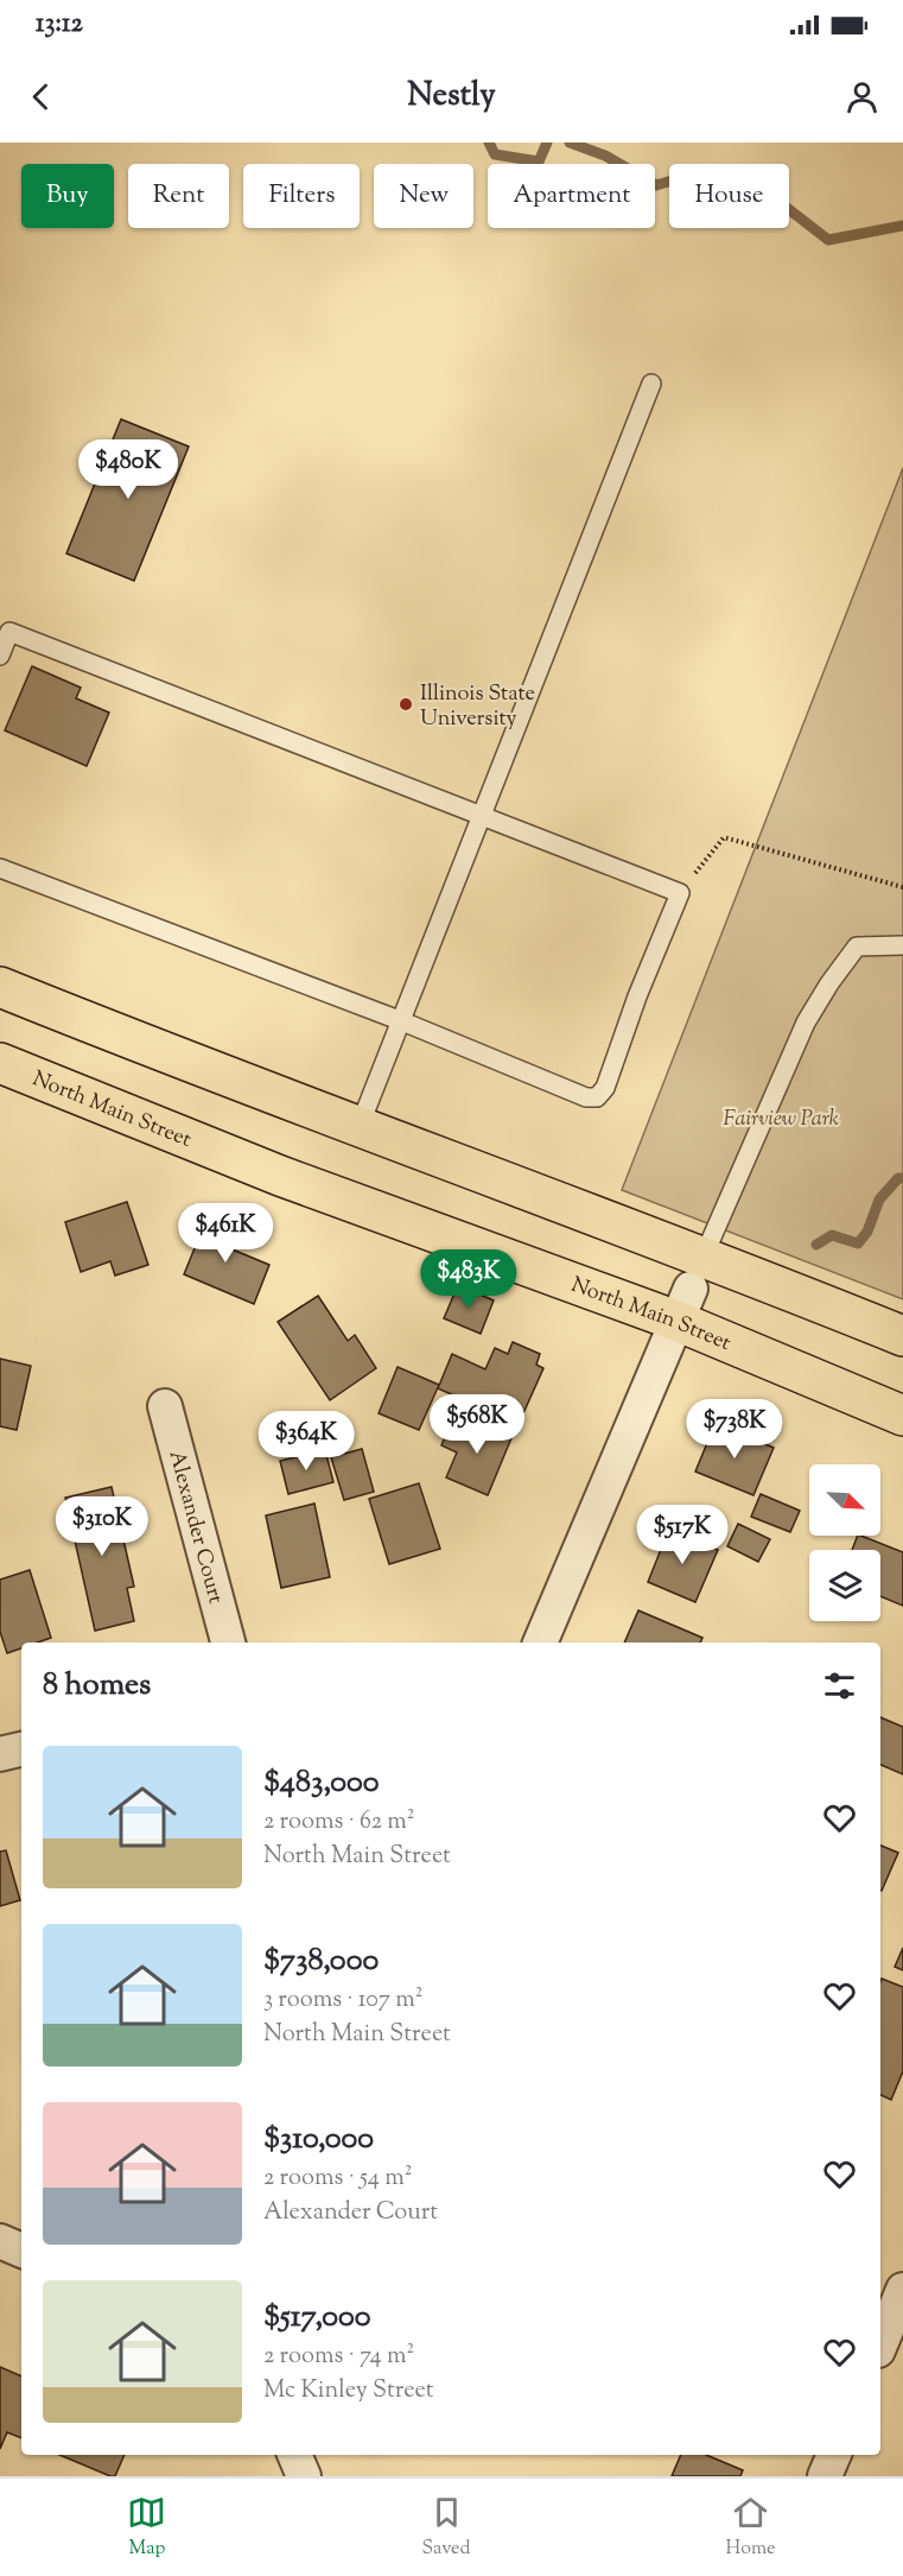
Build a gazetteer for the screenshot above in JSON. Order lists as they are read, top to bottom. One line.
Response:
{"streets":{"main road":["North Main Street"],"street":["Alexander Court"]},"parks":["Fairview Park"],"places":["Illinois State University"],"north":"bottom right","page":{"status":"13:12","header":"Nestly","chip":["Buy","Rent","Filters","New","Apartment","House"],"price":["$480K","$461K","$483K","$568K","$738K","$364K","$310K","$517K"],"heading":"8 homes","list":[{"name":"$483,000","note":"2 rooms · 62 m² · North Main Street"},{"name":"$738,000","note":"3 rooms · 107 m² · North Main Street"},{"name":"$310,000","note":"2 rooms · 54 m² · Alexander Court"},{"name":"$517,000","note":"2 rooms · 74 m² · Mc Kinley Street"}],"tabs":["Map","Saved","Home"]}}
